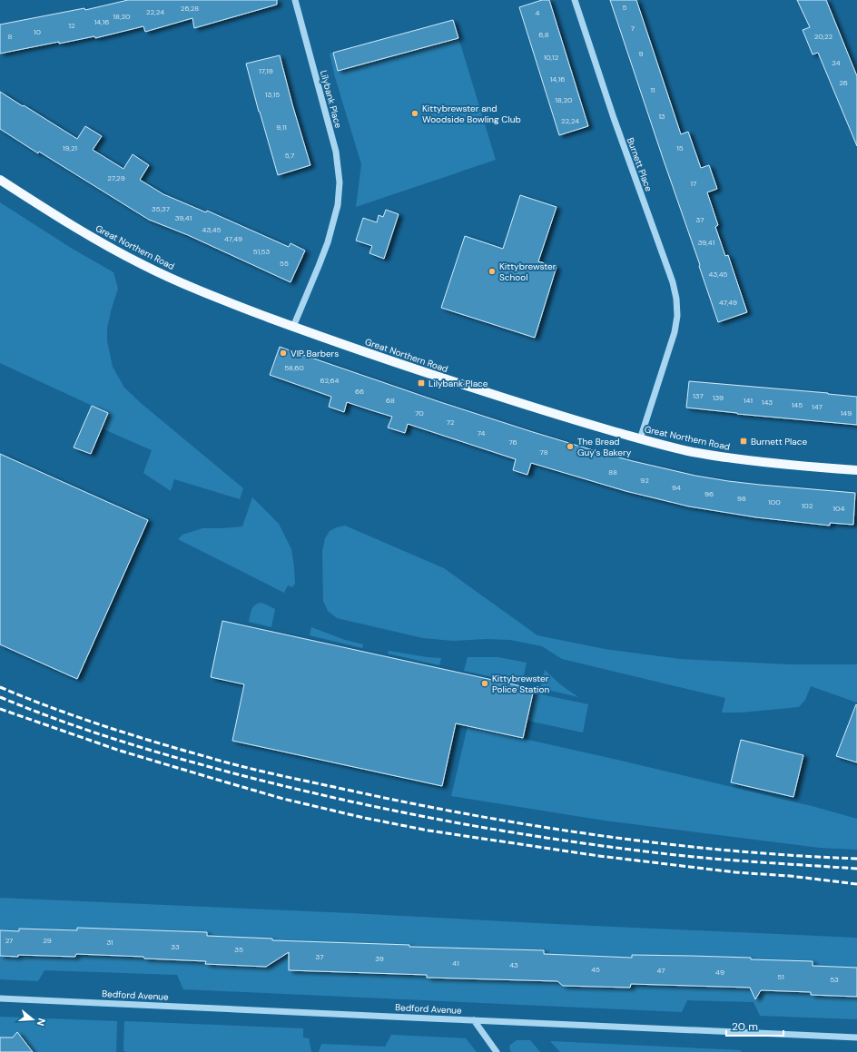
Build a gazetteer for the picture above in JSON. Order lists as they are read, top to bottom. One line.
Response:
{"streets":{"main road":["Great Northern Road"],"street":["Lilybank Place","Burnett Place","Bedford Avenue"]},"crossings":[["Lilybank Place","Great Northern Road"],["Burnett Place","Great Northern Road"]],"places":{"other":["Kittybrewster and Woodside Bowling Club","Kittybrewster School","VIP Barbers","The Bread Guy's Bakery","Kittybrewster Police Station"],"transit":["Lilybank Place","Burnett Place"]},"house_numbers":["5","26,28","22,24","4","18,20","14,16","12","7","10","6,8","8","20,22","9","10,12","24","17,19","14,16","26","11","13,15","18,20","13","22,24","9,11","19,21","15","5,7","27,29","17","35,37","39,41","37","43,45","47,49","39,41","51,53","55","43,45","47,49","58,60","62,64","66","137","139","68","141","143","145","147","70","149","72","74","76","78","88","92","94","96","98","100","102","104","27","29","31","33","35","37","39","41","43","45","47","49","51","53"],"scale_bar":"20 m","north":"right"}
